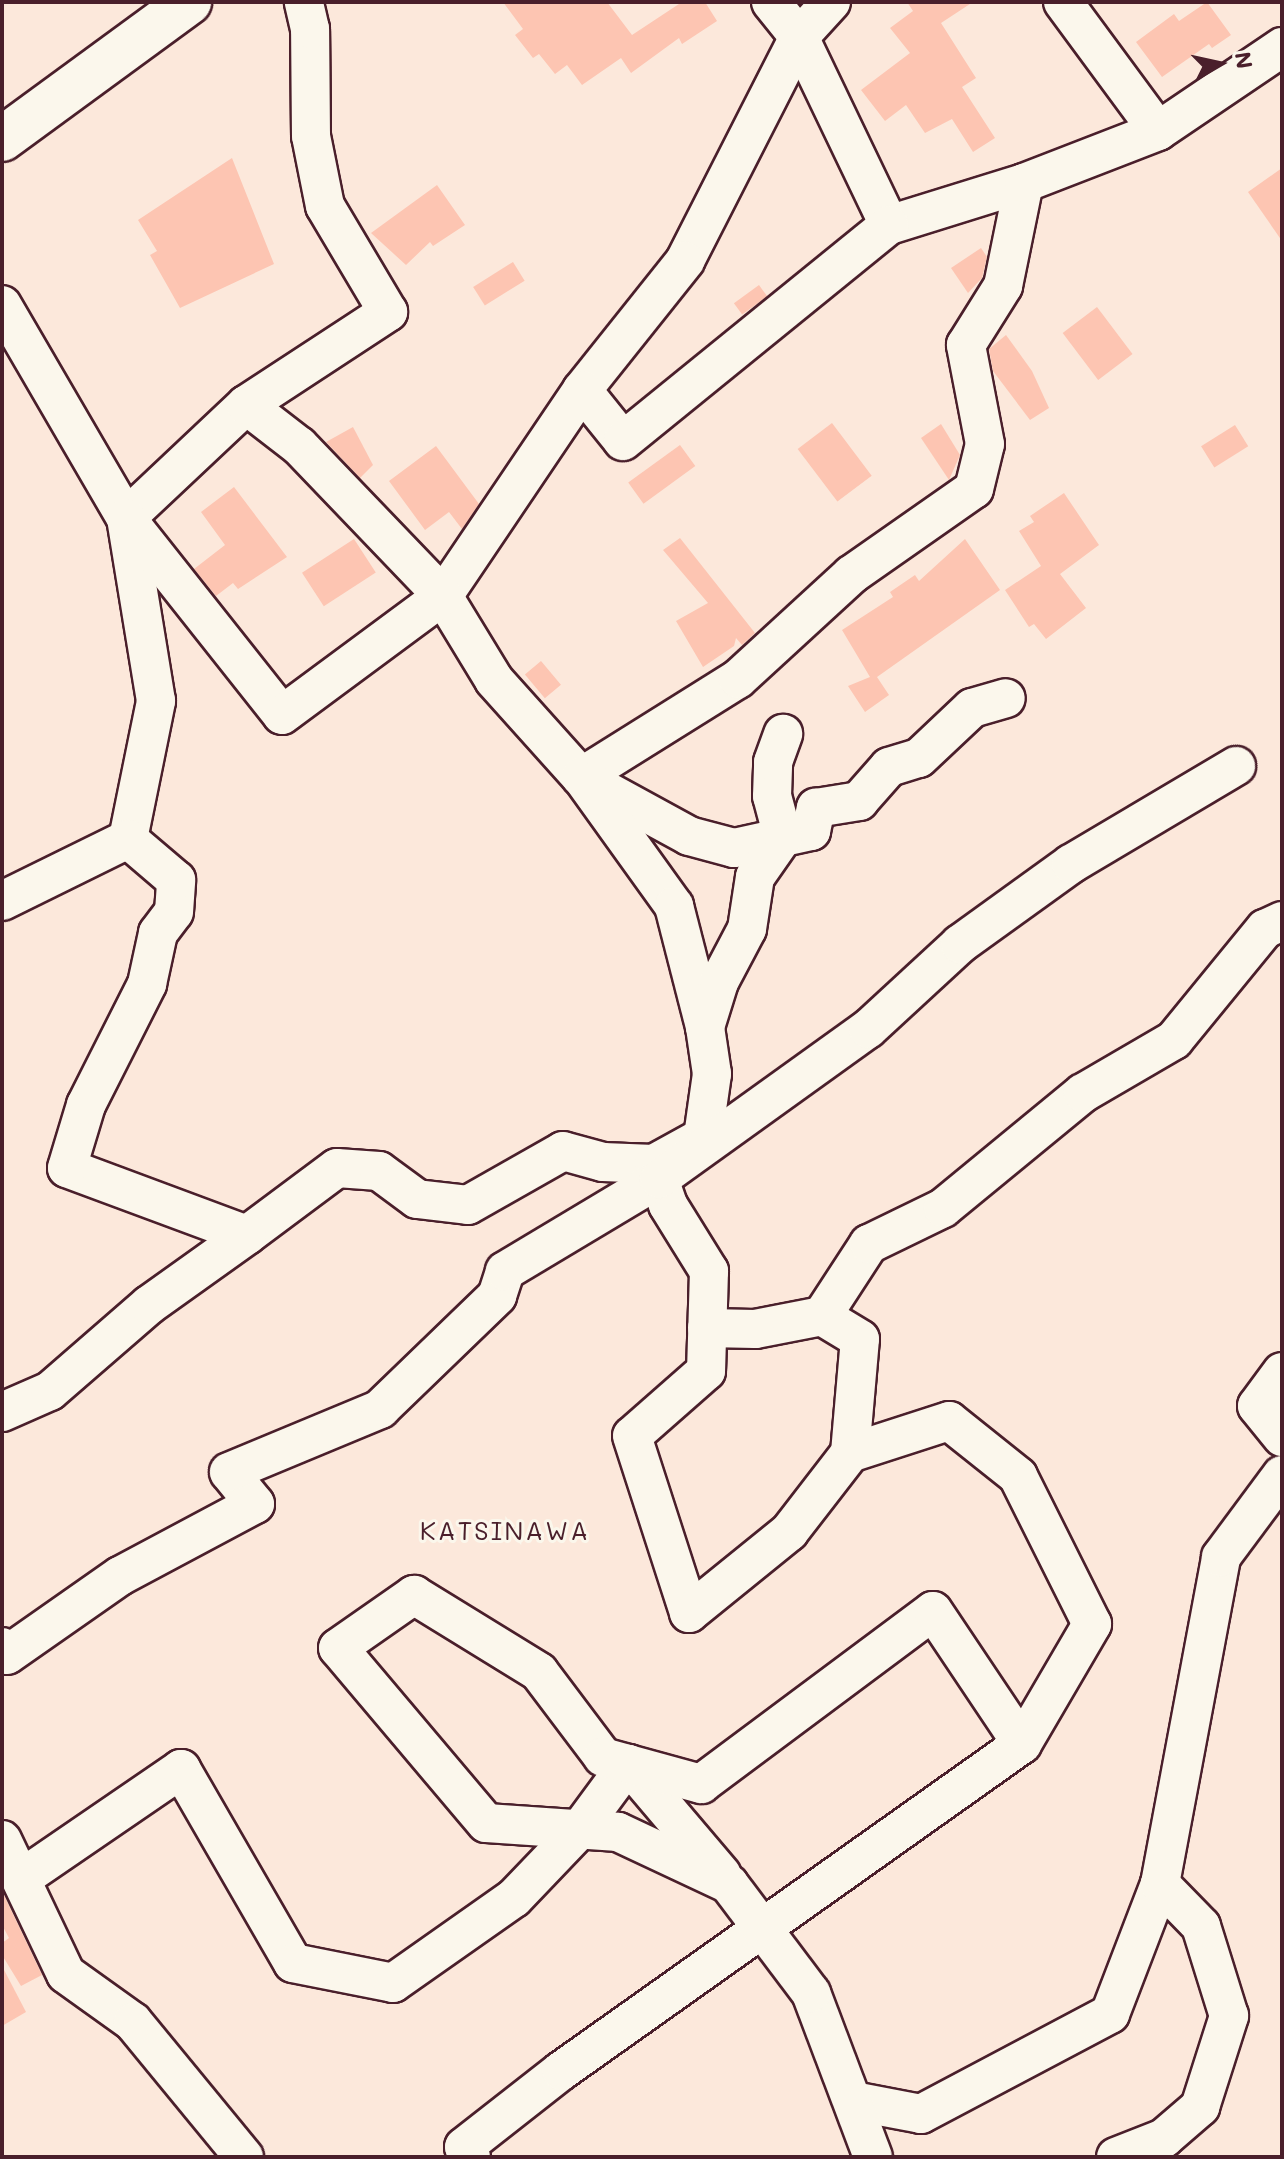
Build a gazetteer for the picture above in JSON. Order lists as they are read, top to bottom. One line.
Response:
{"districts":["KATSINAWA"],"north":"right"}
